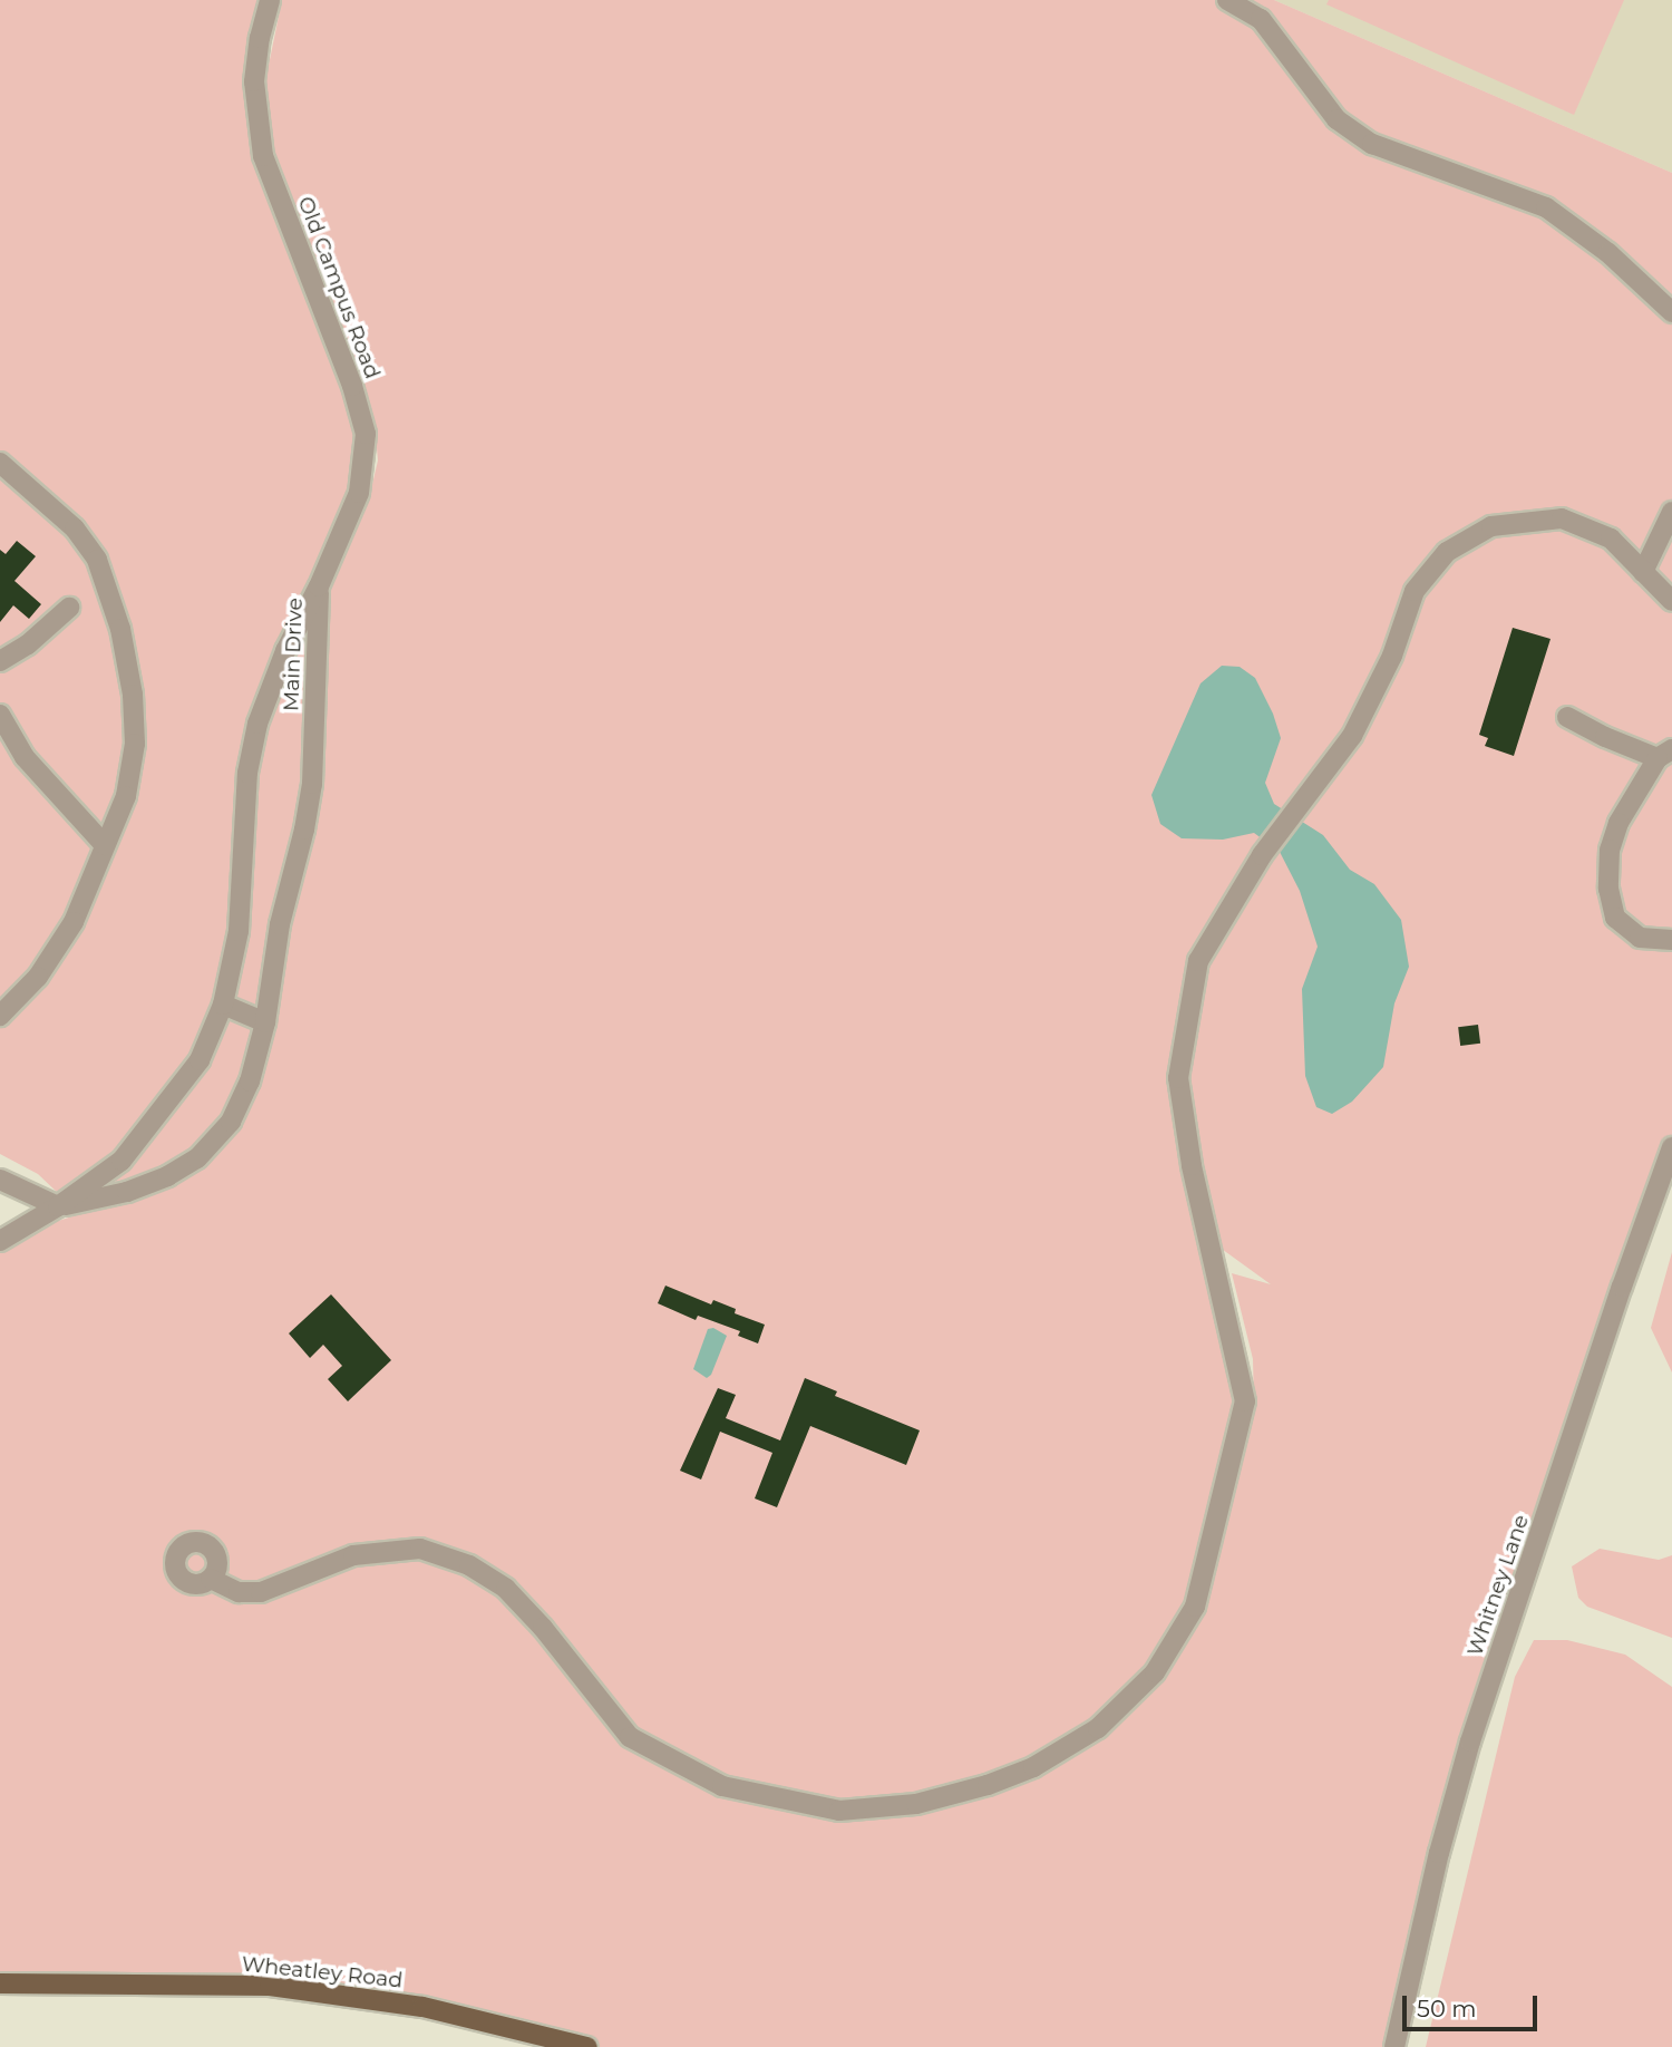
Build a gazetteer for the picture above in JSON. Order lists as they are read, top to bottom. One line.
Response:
{"streets":{"main road":["Wheatley Road"],"street":["Old Campus Road","Main Drive","Whitney Lane"]},"crossings":[["Old Campus Road","Main Drive"]],"scale_bar":"50 m"}
